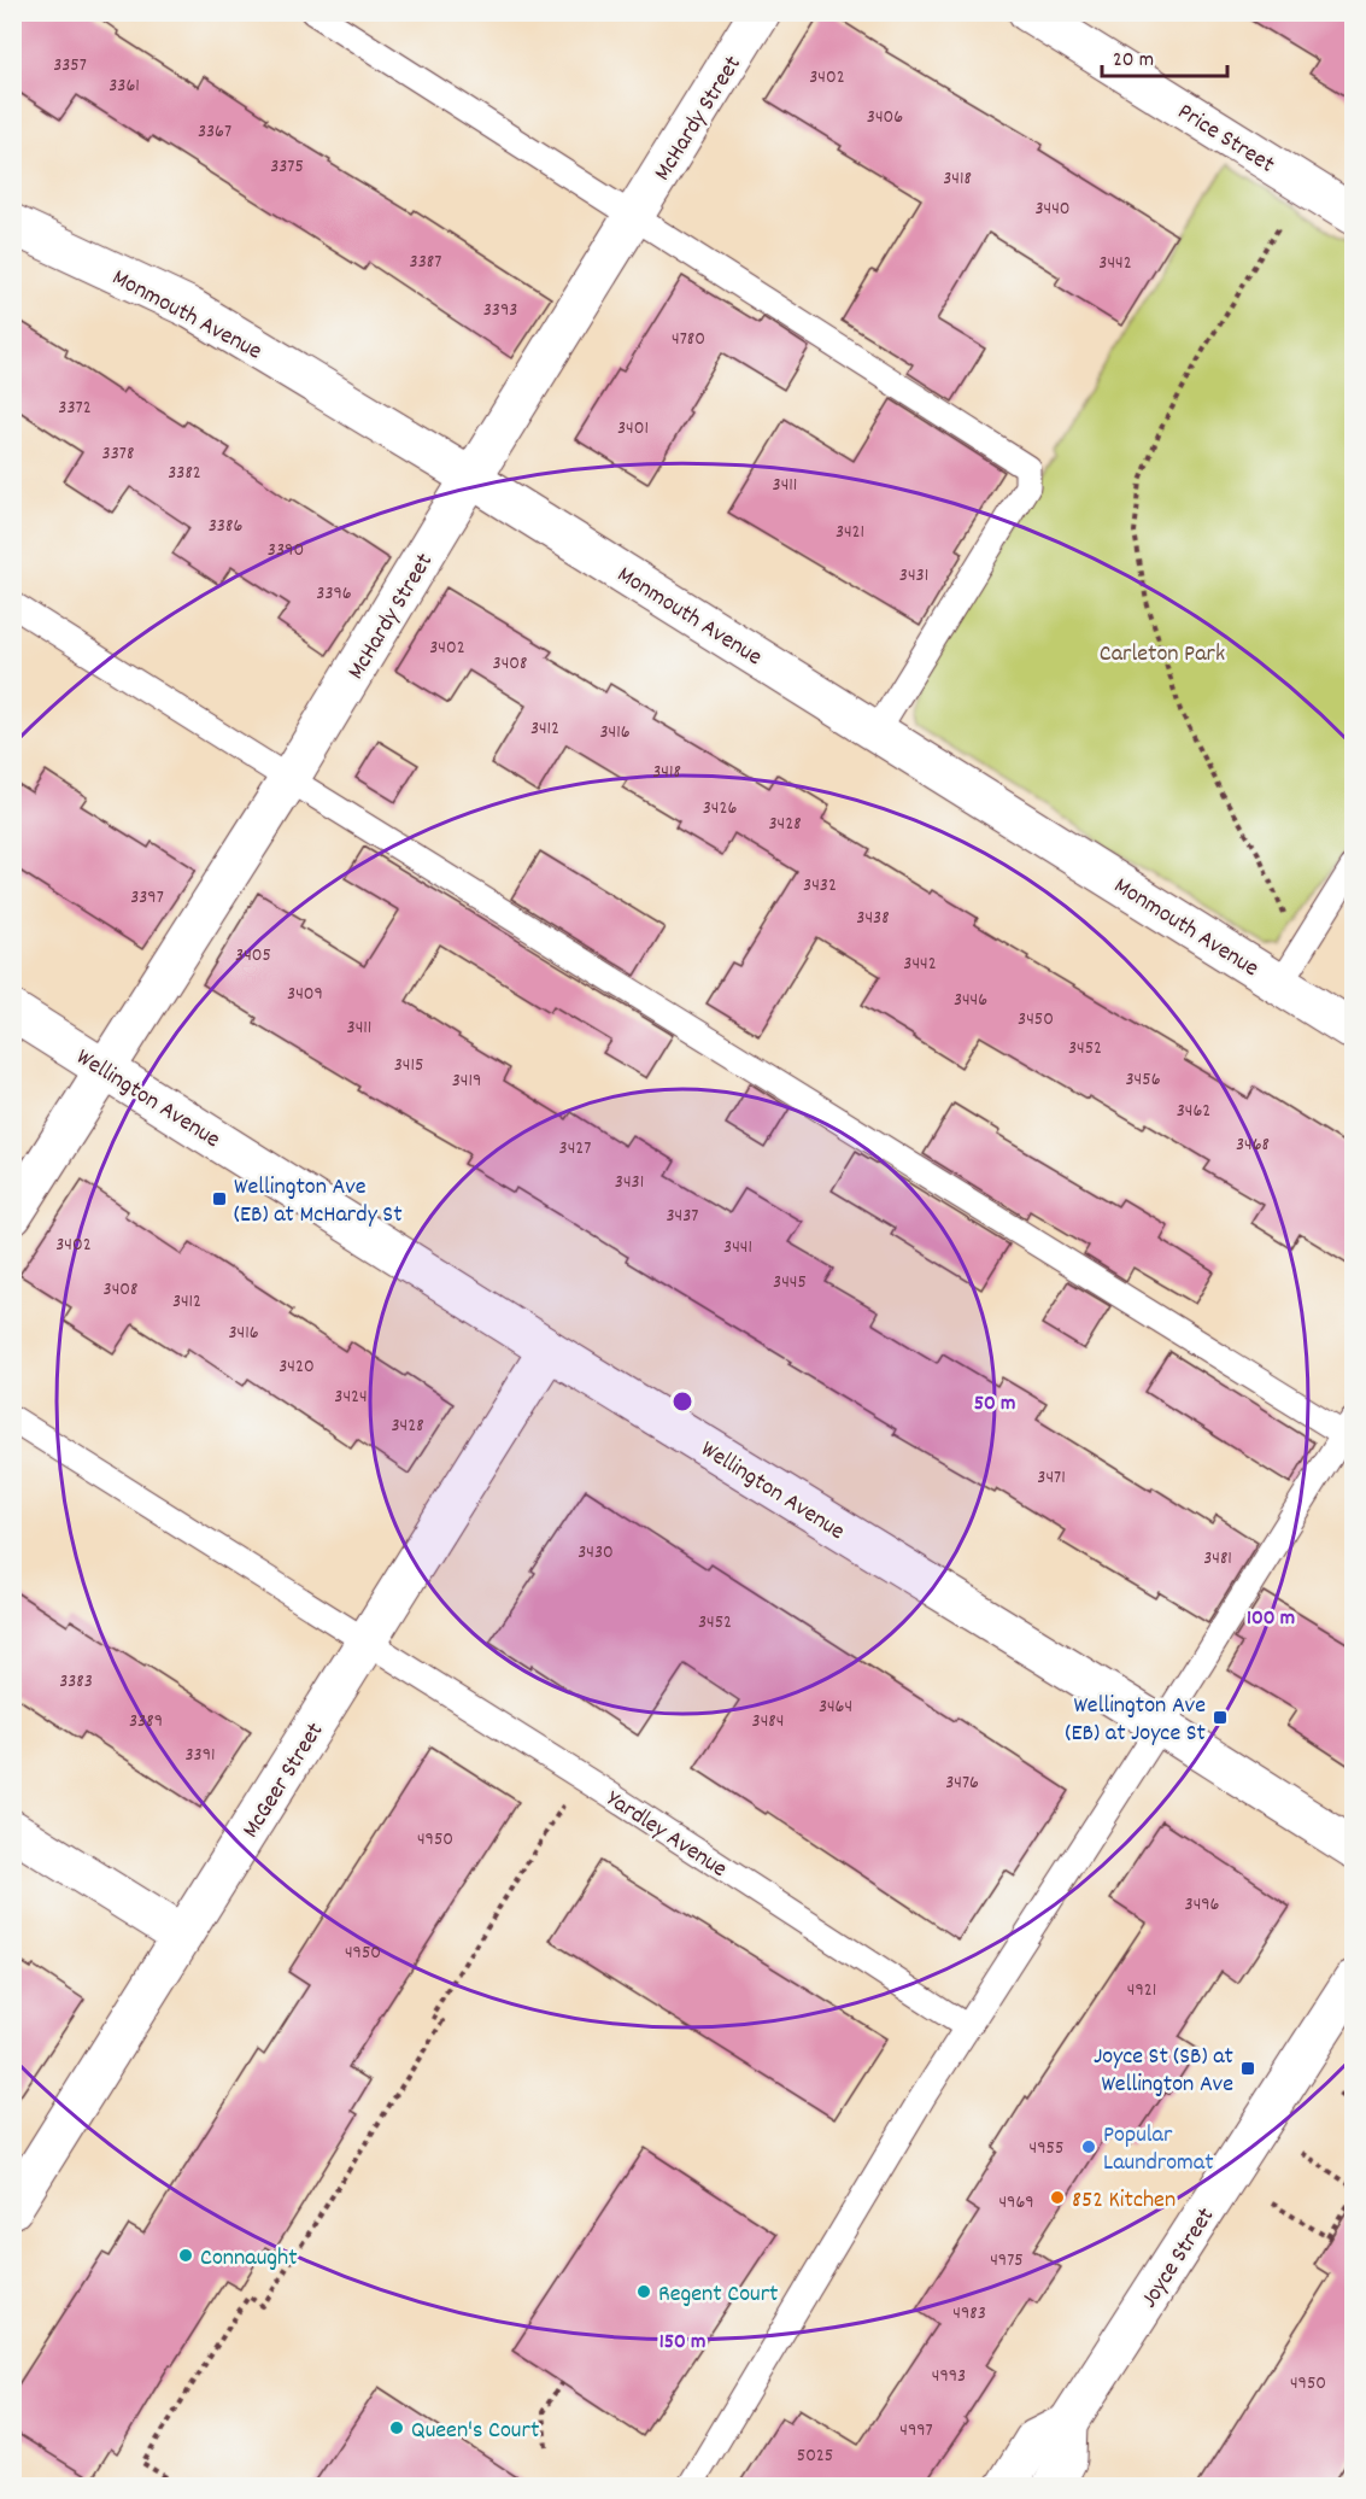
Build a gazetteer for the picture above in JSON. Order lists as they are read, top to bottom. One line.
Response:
{"streets":{"street":["McHardy Street","Price Street","Monmouth Avenue","Wellington Avenue","McGeer Street","Joyce Street"],"lane":["Yardley Avenue"]},"crossings":[["McHardy Street","Monmouth Avenue"],["McHardy Street","Wellington Avenue"],["Wellington Avenue","McGeer Street"],["McGeer Street","Yardley Avenue"]],"parks":["Carleton Park"],"places":{"transit":["Wellington Ave (EB) at McHardy St","Wellington Ave (EB) at Joyce St","Joyce St (SB) at Wellington Ave"],"other":["Popular Laundromat","852 Kitchen","Connaught","Regent Court","Queen's Court"]},"house_numbers":["3357","3402","3361","3406","3367","3375","3418","3440","3387","3442","3393","4780","3372","3401","3378","3382","3411","3386","3421","3390","3431","3396","3402","3408","3412","3416","3418","3426","3428","3432","3397","3438","3405","3442","3409","3446","3450","3411","3452","3415","3456","3419","3462","3468","3427","3431","3437","3402","3441","3445","3408","3412","3416","3420","3424","3428","3471","3430","3481","3452","3383","3464","3389","3484","3391","3476","4950","3496","4950","4921","4955","4969","4975","4983","4993","4950","4997","5025"],"scale_bar":"20 m","rings":["50 m","100 m","150 m"]}
